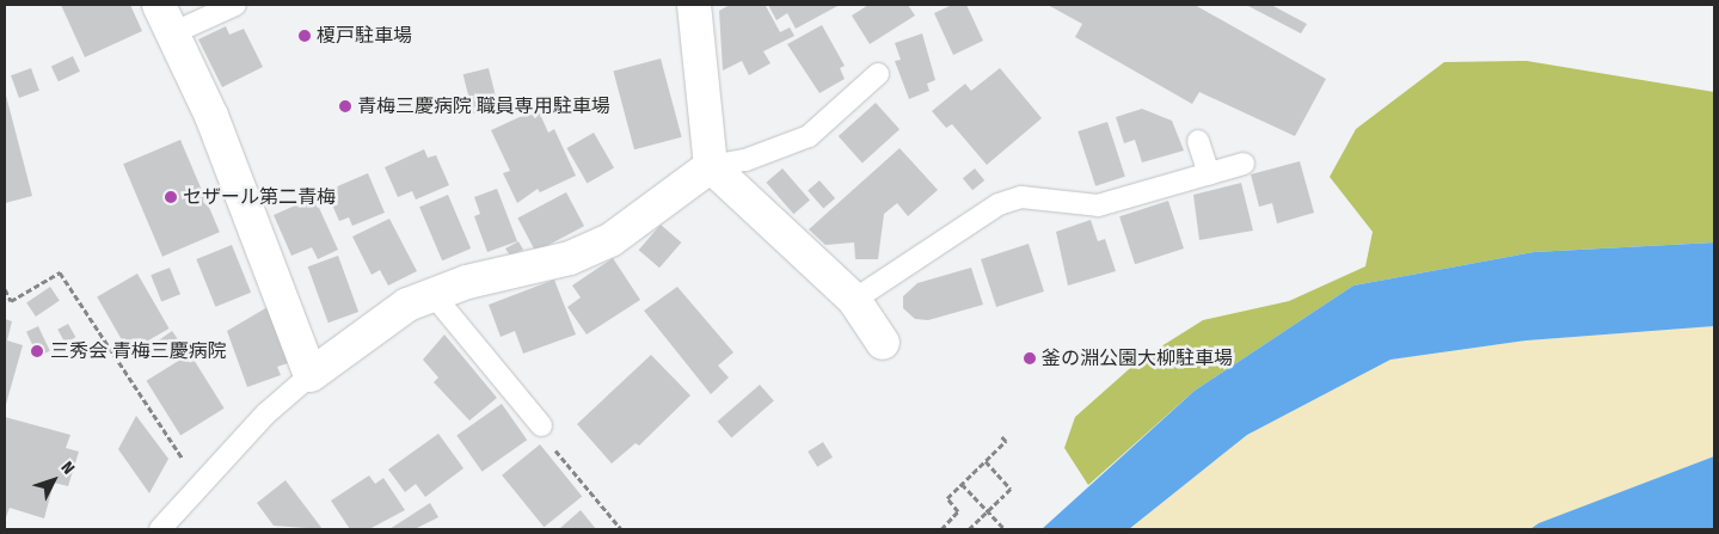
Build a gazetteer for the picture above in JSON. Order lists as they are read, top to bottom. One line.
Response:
{"places":["榎戸駐車場","青梅三慶病院 職員専用駐車場","セザール第二青梅","三秀会 青梅三慶病院","釜の淵公園大柳駐車場"],"north":"top right"}
